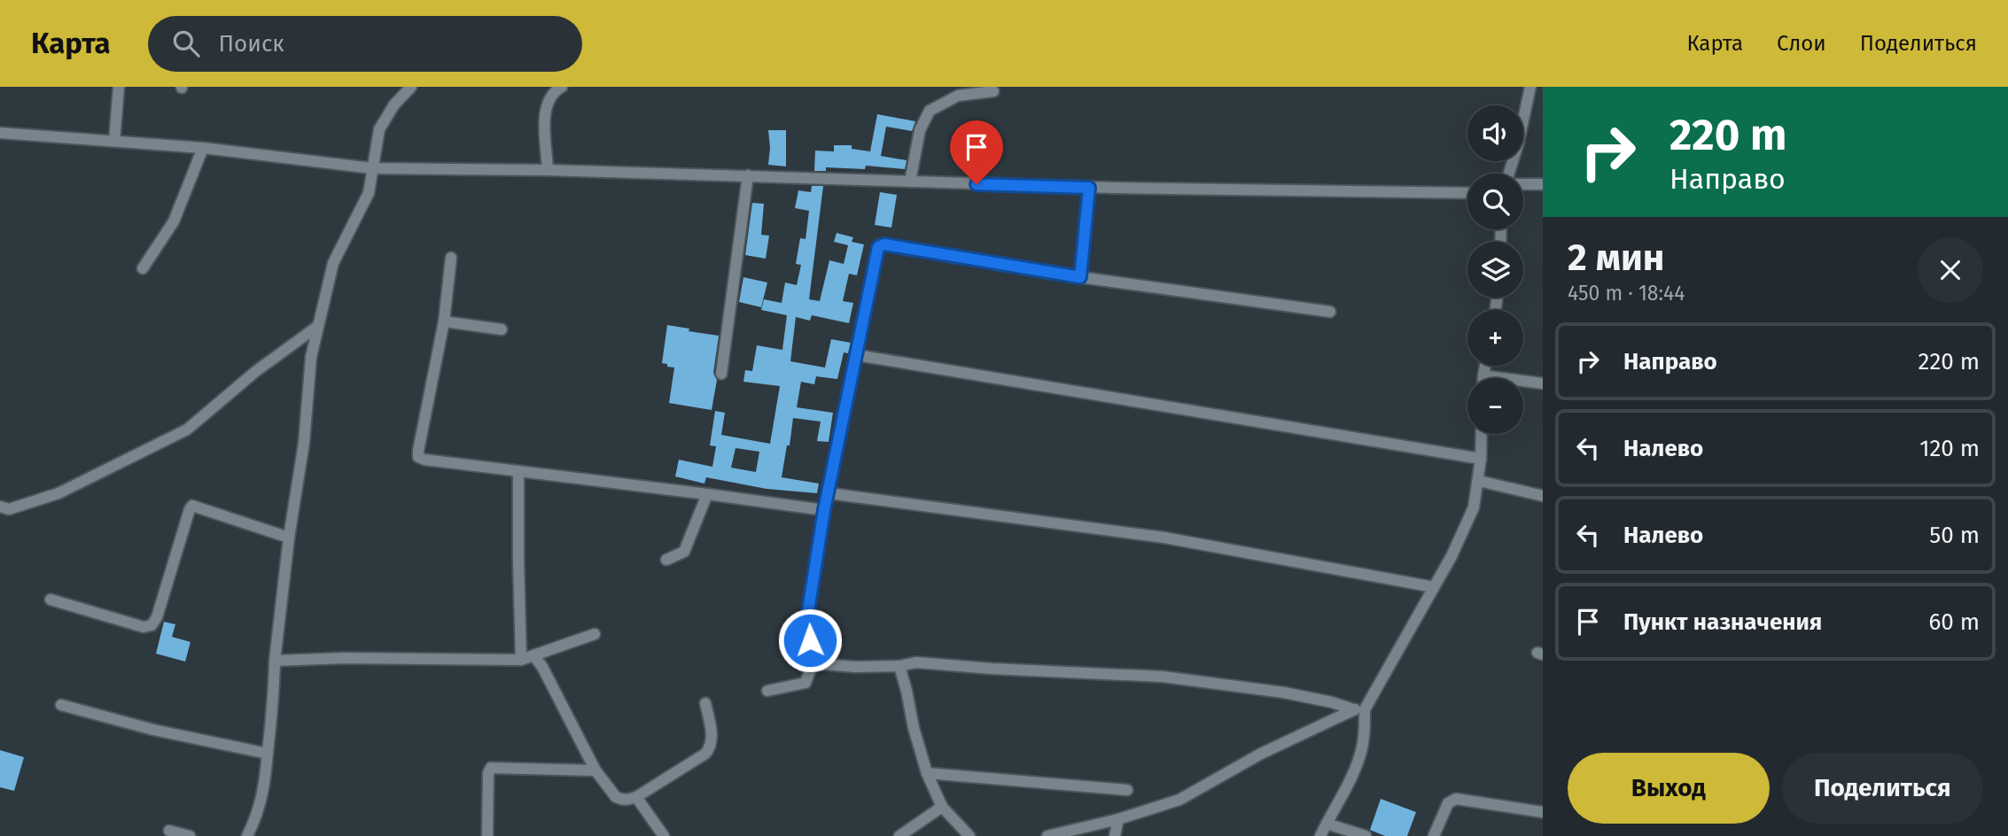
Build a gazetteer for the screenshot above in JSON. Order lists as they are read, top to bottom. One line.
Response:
{"page":{"header":"Карта","search":"Поиск","nav":["Карта","Слои","Поделиться"],"turn":["220 m","Направо"],"map_buttons":["+","−"],"heading":["2 мин","450 m · 18:44"],"list":[{"name":"Направо","value":"220 m"},{"name":"Налево","value":"120 m"},{"name":"Налево","value":"50 m"},{"name":"Пункт назначения","value":"60 m"}],"buttons":["Выход","Поделиться"]}}
